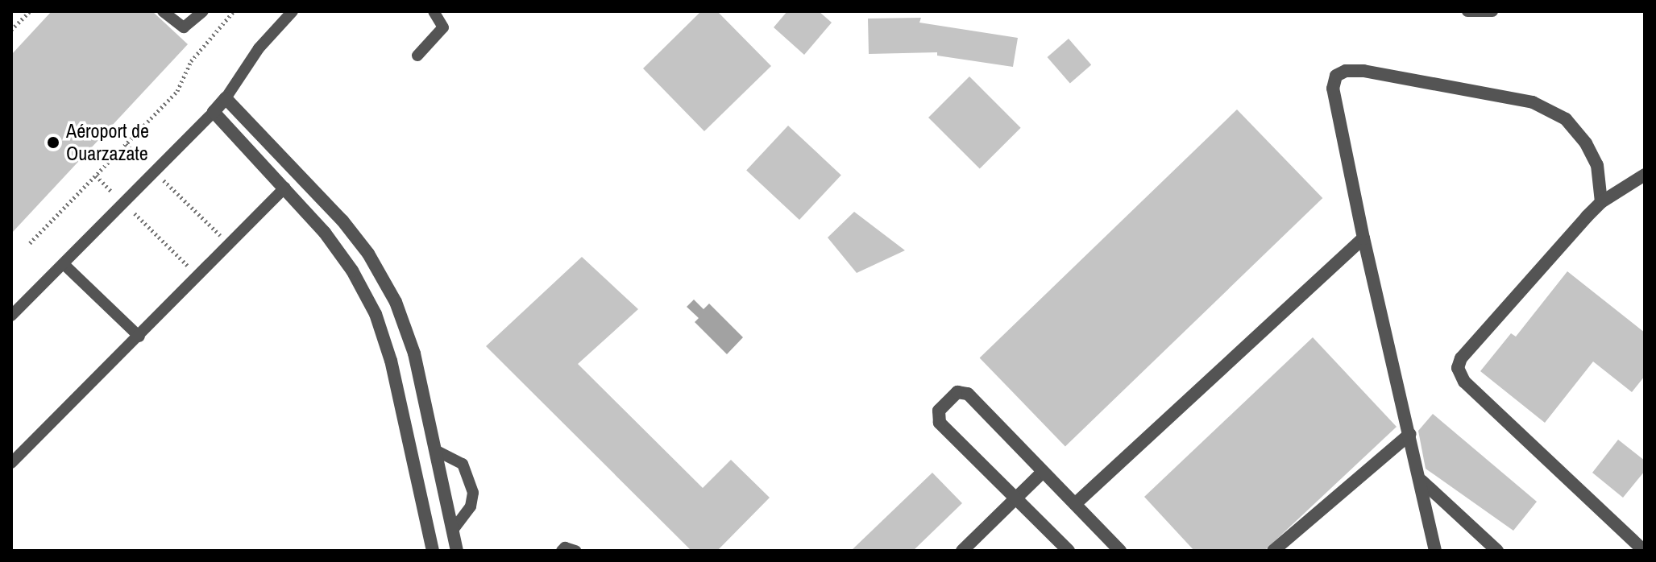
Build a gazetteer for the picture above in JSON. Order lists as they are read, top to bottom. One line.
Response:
{"places":["Aéroport de Ouarzazate"]}
